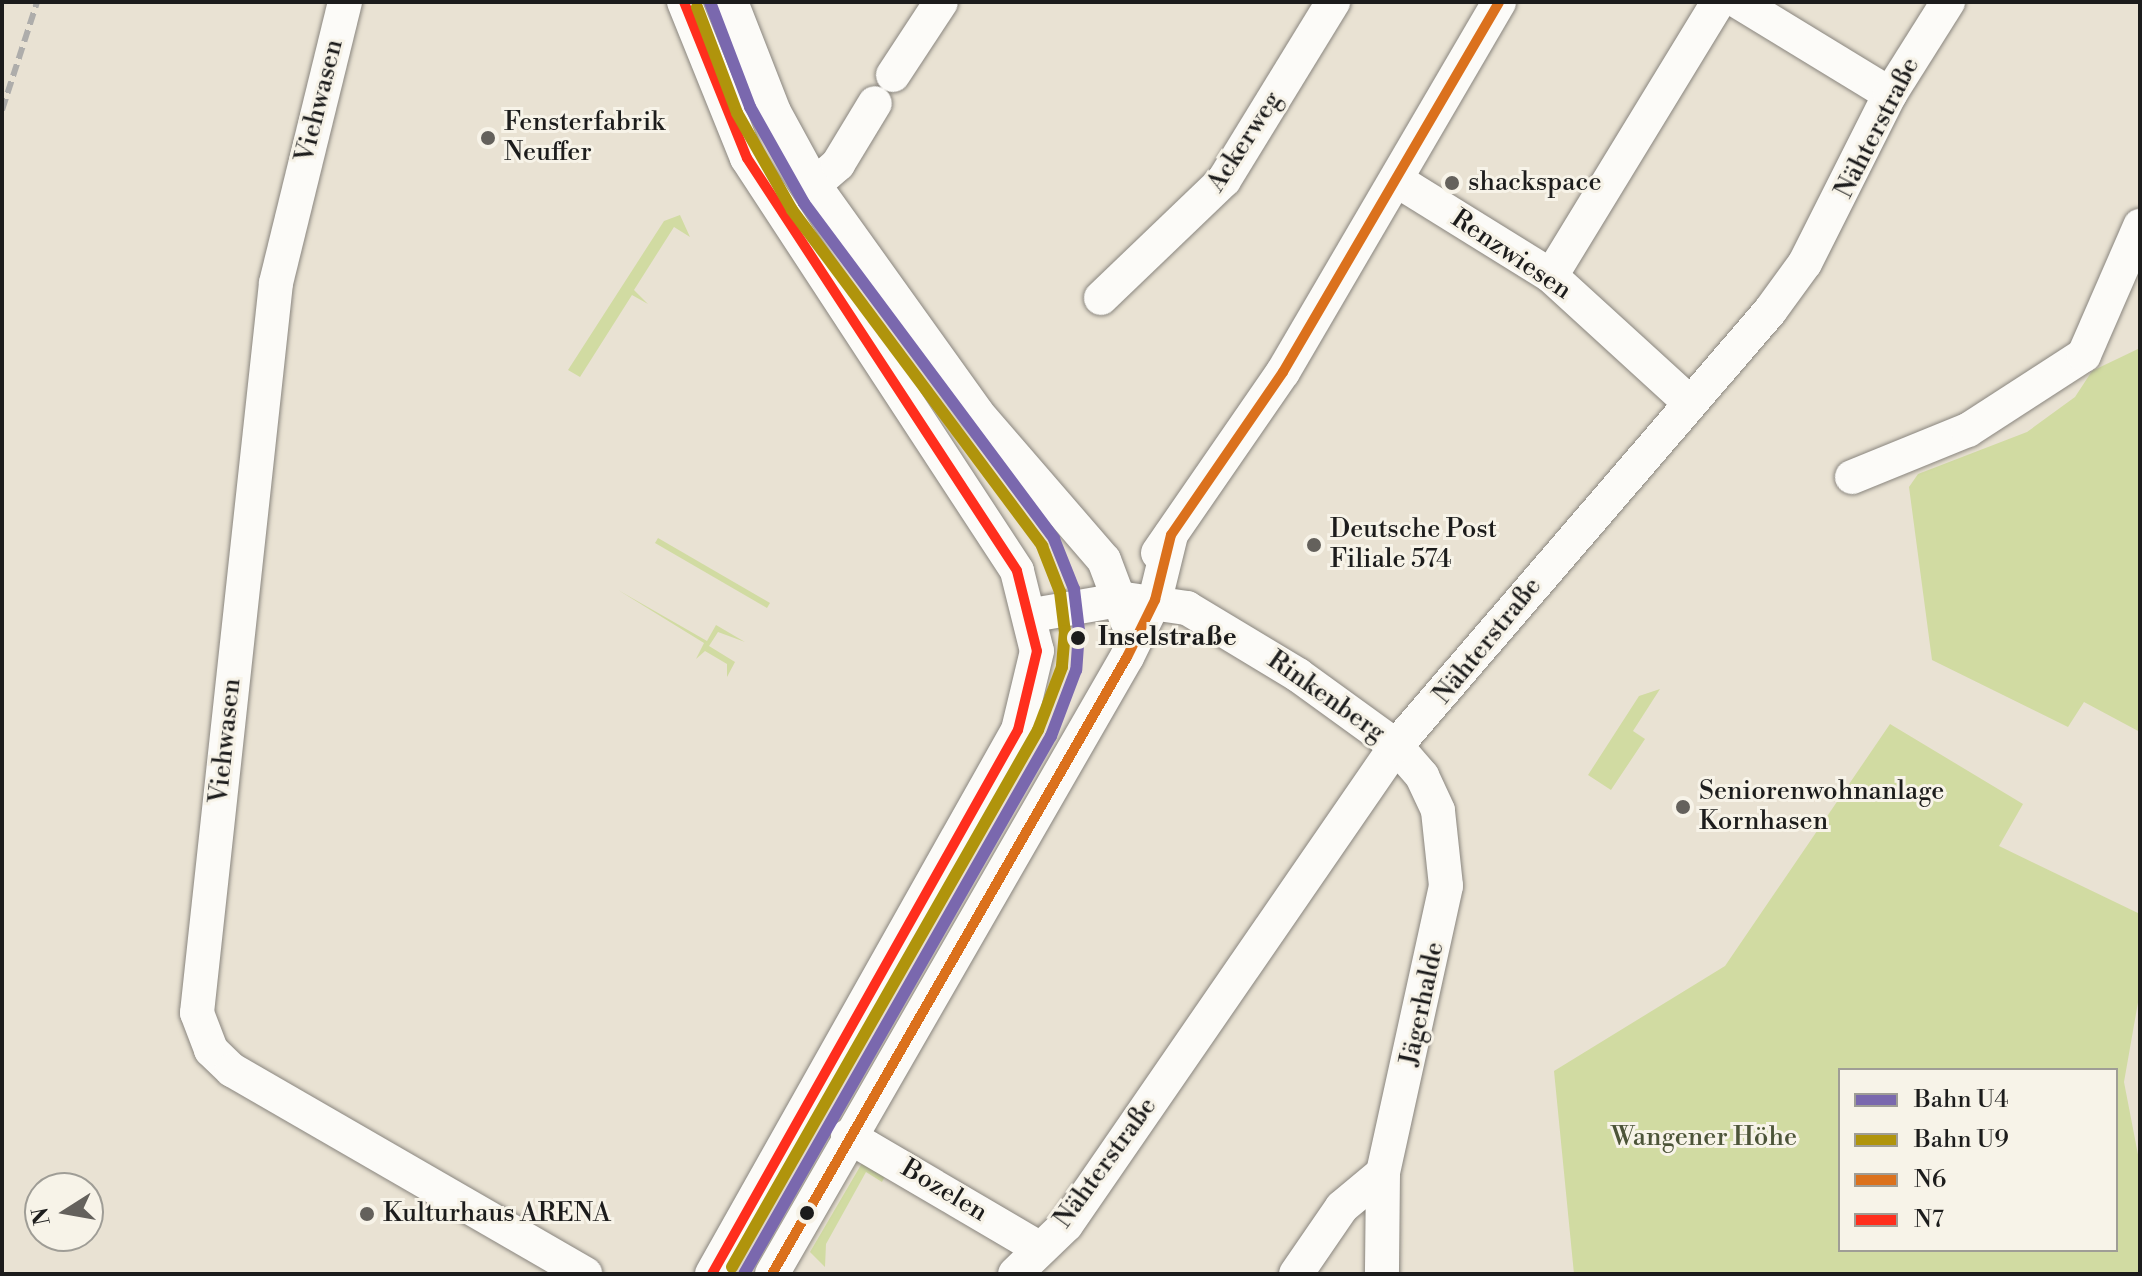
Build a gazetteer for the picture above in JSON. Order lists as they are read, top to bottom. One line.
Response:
{"streets":{"street":["Viehwasen","Nähterstraße","Ackerweg","Renzwiesen","Rinkenberg","Jägerhalde","Bozelen"]},"crossings":[["Nähterstraße","Renzwiesen"],["Nähterstraße","Rinkenberg"],["Nähterstraße","Jägerhalde"],["Nähterstraße","Bozelen"],["Rinkenberg","Jägerhalde"]],"parks":["Wangener Höhe"],"places":["Fensterfabrik Neuffer","shackspace","Deutsche Post Filiale 574","Inselstraße","Seniorenwohnanlage Kornhasen","Kulturhaus ARENA"],"lines":["rail line U4","transit line N6","transit line N7","rail line U9"],"legend":["Bahn U4","Bahn U9","N6","N7"],"north":"left"}
